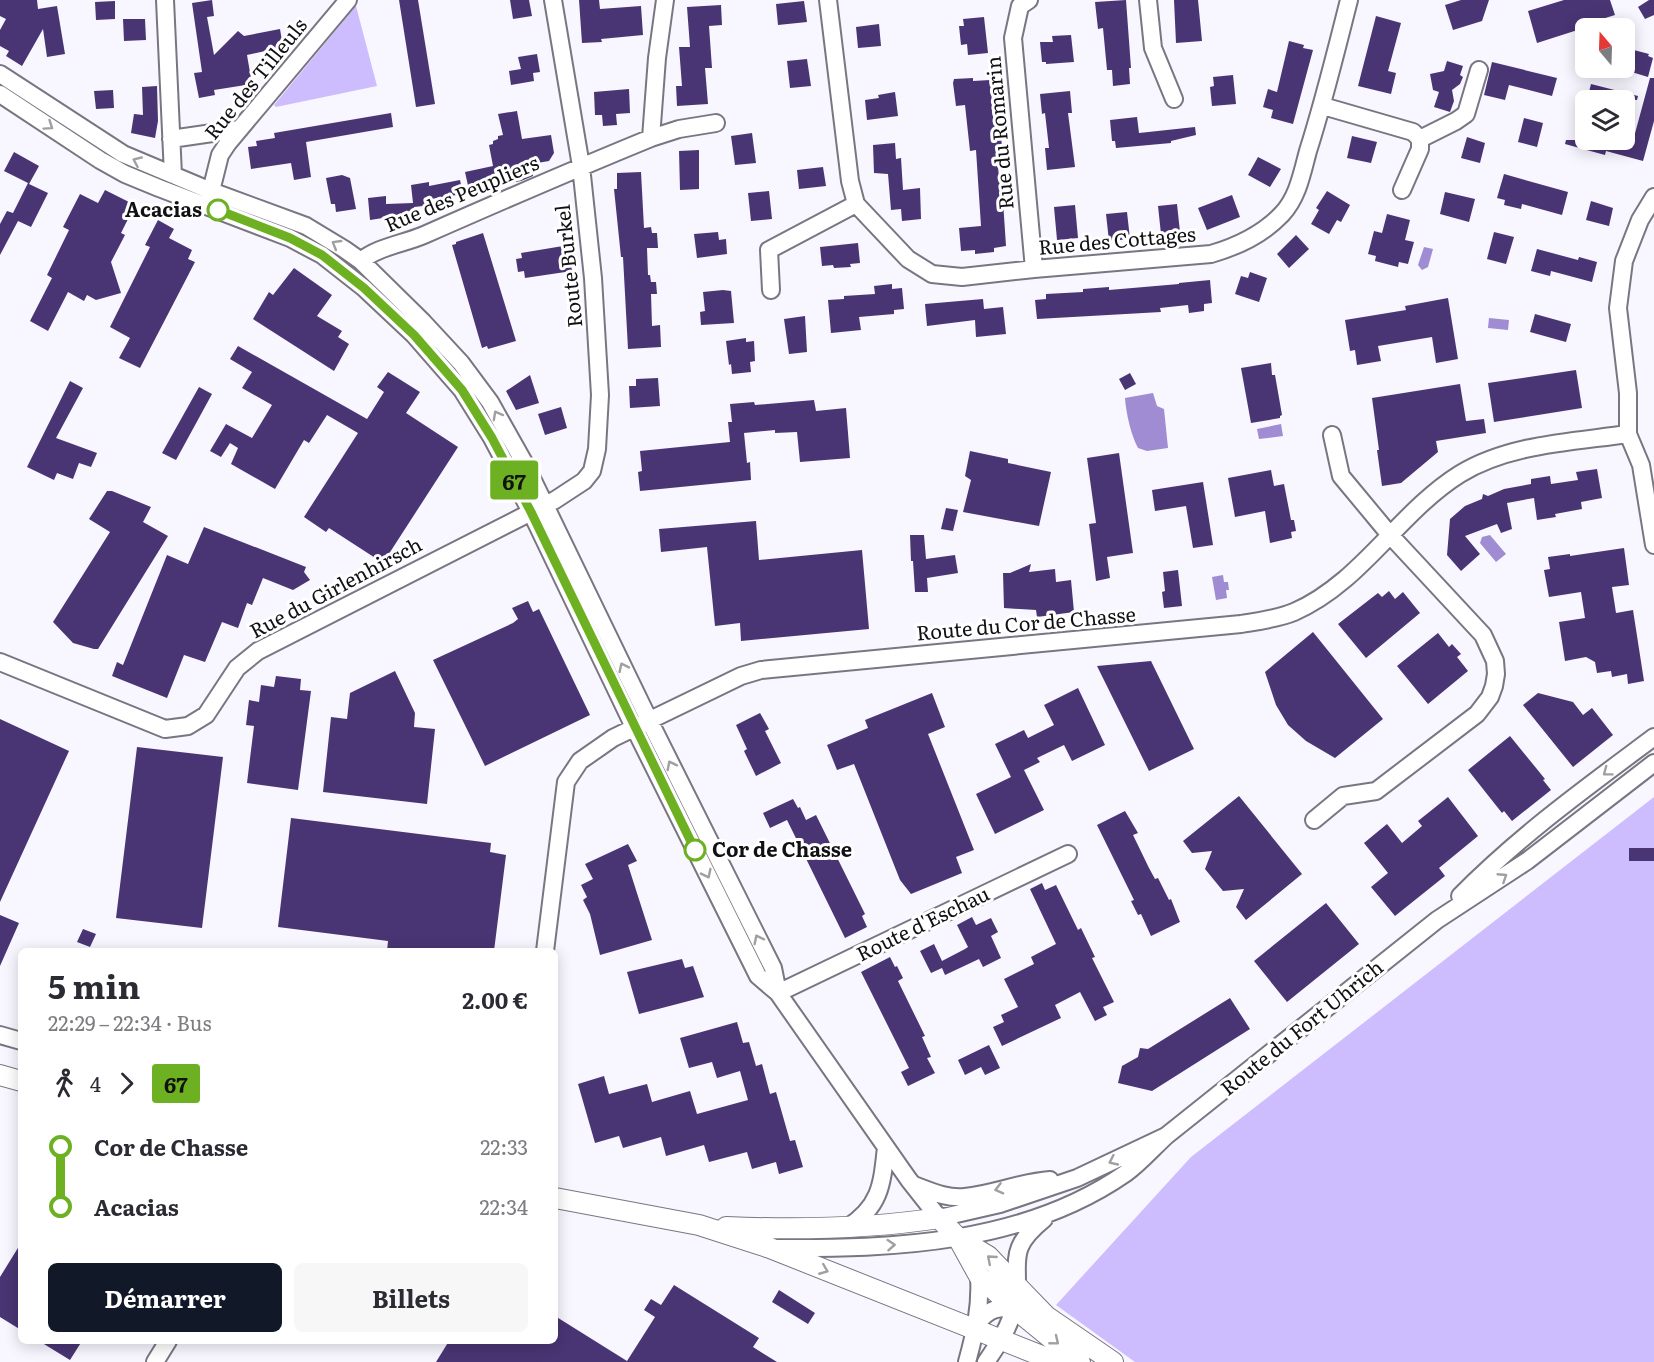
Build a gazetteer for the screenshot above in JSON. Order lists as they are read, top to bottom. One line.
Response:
{"streets":{"main road":["Route du Fort Uhrich"],"street":["Rue des Tilleuls","Rue du Romarin","Rue des Peupliers","Rue des Cottages","Route Burkel","Rue du Girlenhirsch","Route du Cor de Chasse","Route d'Eschau"]},"crossings":[["Rue du Romarin","Rue des Cottages"],["Rue des Peupliers","Route Burkel"],["Route Burkel","Rue du Girlenhirsch"]],"places":["Acacias","Cor de Chasse"],"lines":["bus line 67"],"north":"top","page":{"on_map":"67","heading":["5 min","22:29 – 22:34 · Bus","2.00 €"],"legs":["4","67"],"list":[{"name":"Cor de Chasse","value":"22:33"},{"name":"Acacias","value":"22:34"}],"buttons":["Démarrer","Billets"]}}
